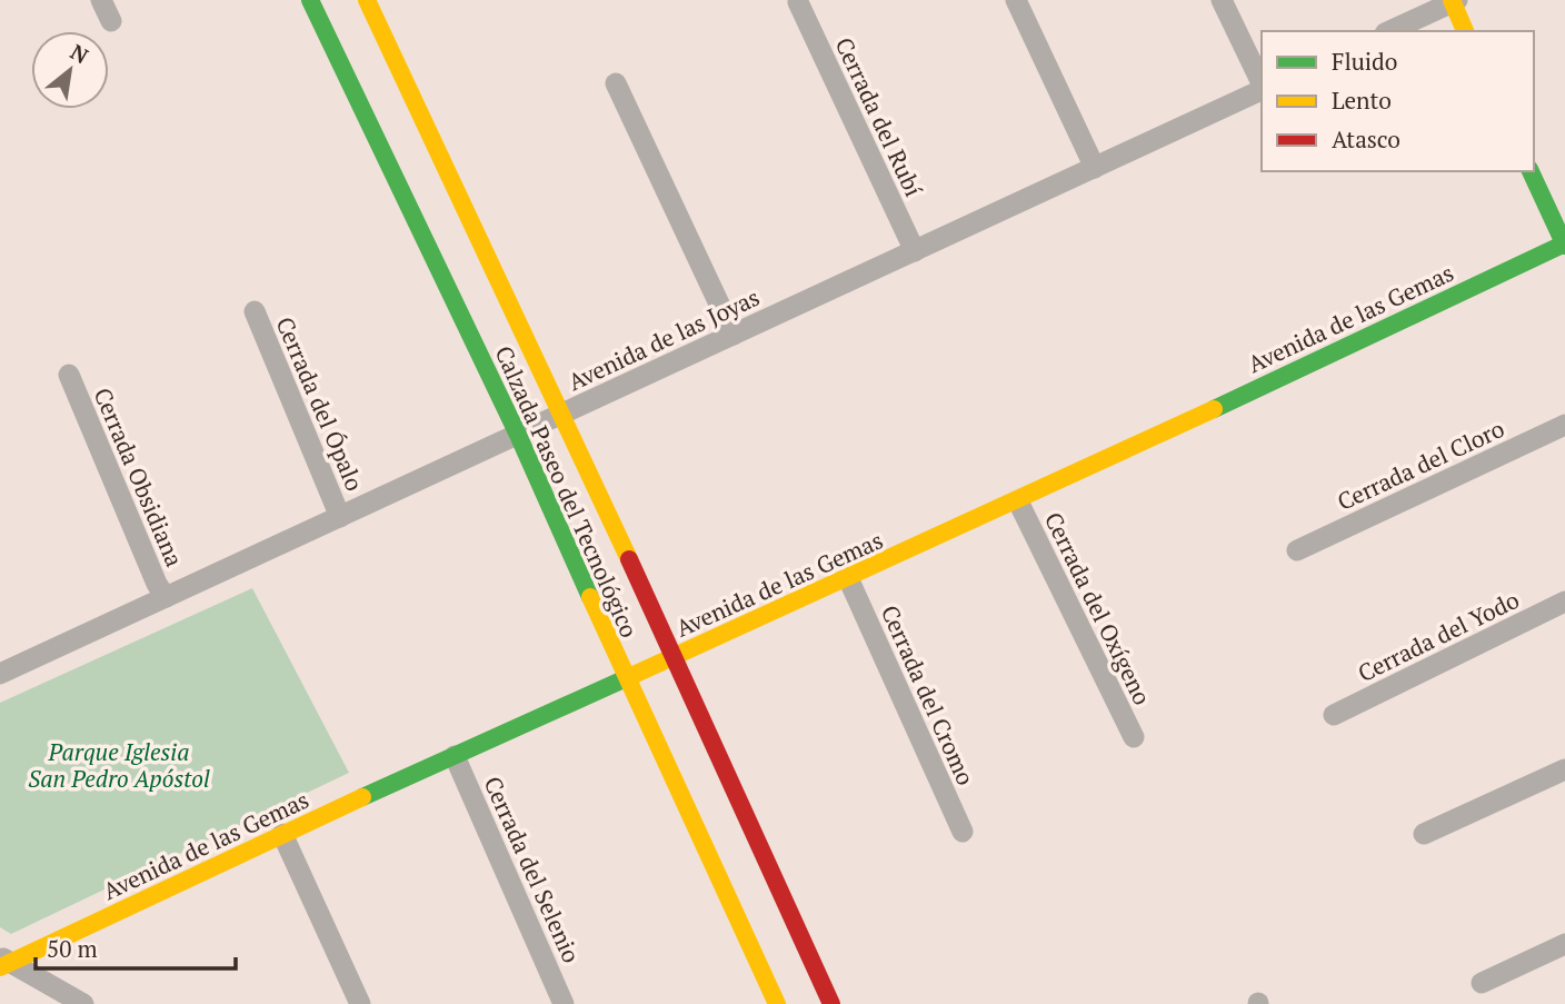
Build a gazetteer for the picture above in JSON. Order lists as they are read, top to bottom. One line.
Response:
{"streets":{"main road":["Avenida de las Gemas","Calzada Paseo del Tecnológico"],"street":["Cerrada del Rubí","Avenida de las Joyas","Cerrada del Ópalo","Cerrada del Cloro","Cerrada Obsidiana","Cerrada del Oxígeno","Cerrada del Yodo","Cerrada del Cromo","Cerrada del Selenio"]},"crossings":[["Cerrada del Rubí","Avenida de las Joyas"],["Avenida de las Gemas","Calzada Paseo del Tecnológico"],["Avenida de las Gemas","Cerrada del Oxígeno"],["Avenida de las Gemas","Cerrada del Cromo"],["Avenida de las Gemas","Cerrada del Selenio"],["Avenida de las Joyas","Cerrada del Ópalo"],["Avenida de las Joyas","Cerrada Obsidiana"],["Avenida de las Joyas","Calzada Paseo del Tecnológico"]],"parks":["Parque Iglesia San Pedro Apóstol"],"legend":["Fluido","Lento","Atasco"],"scale_bar":"50 m","north":"top right"}
